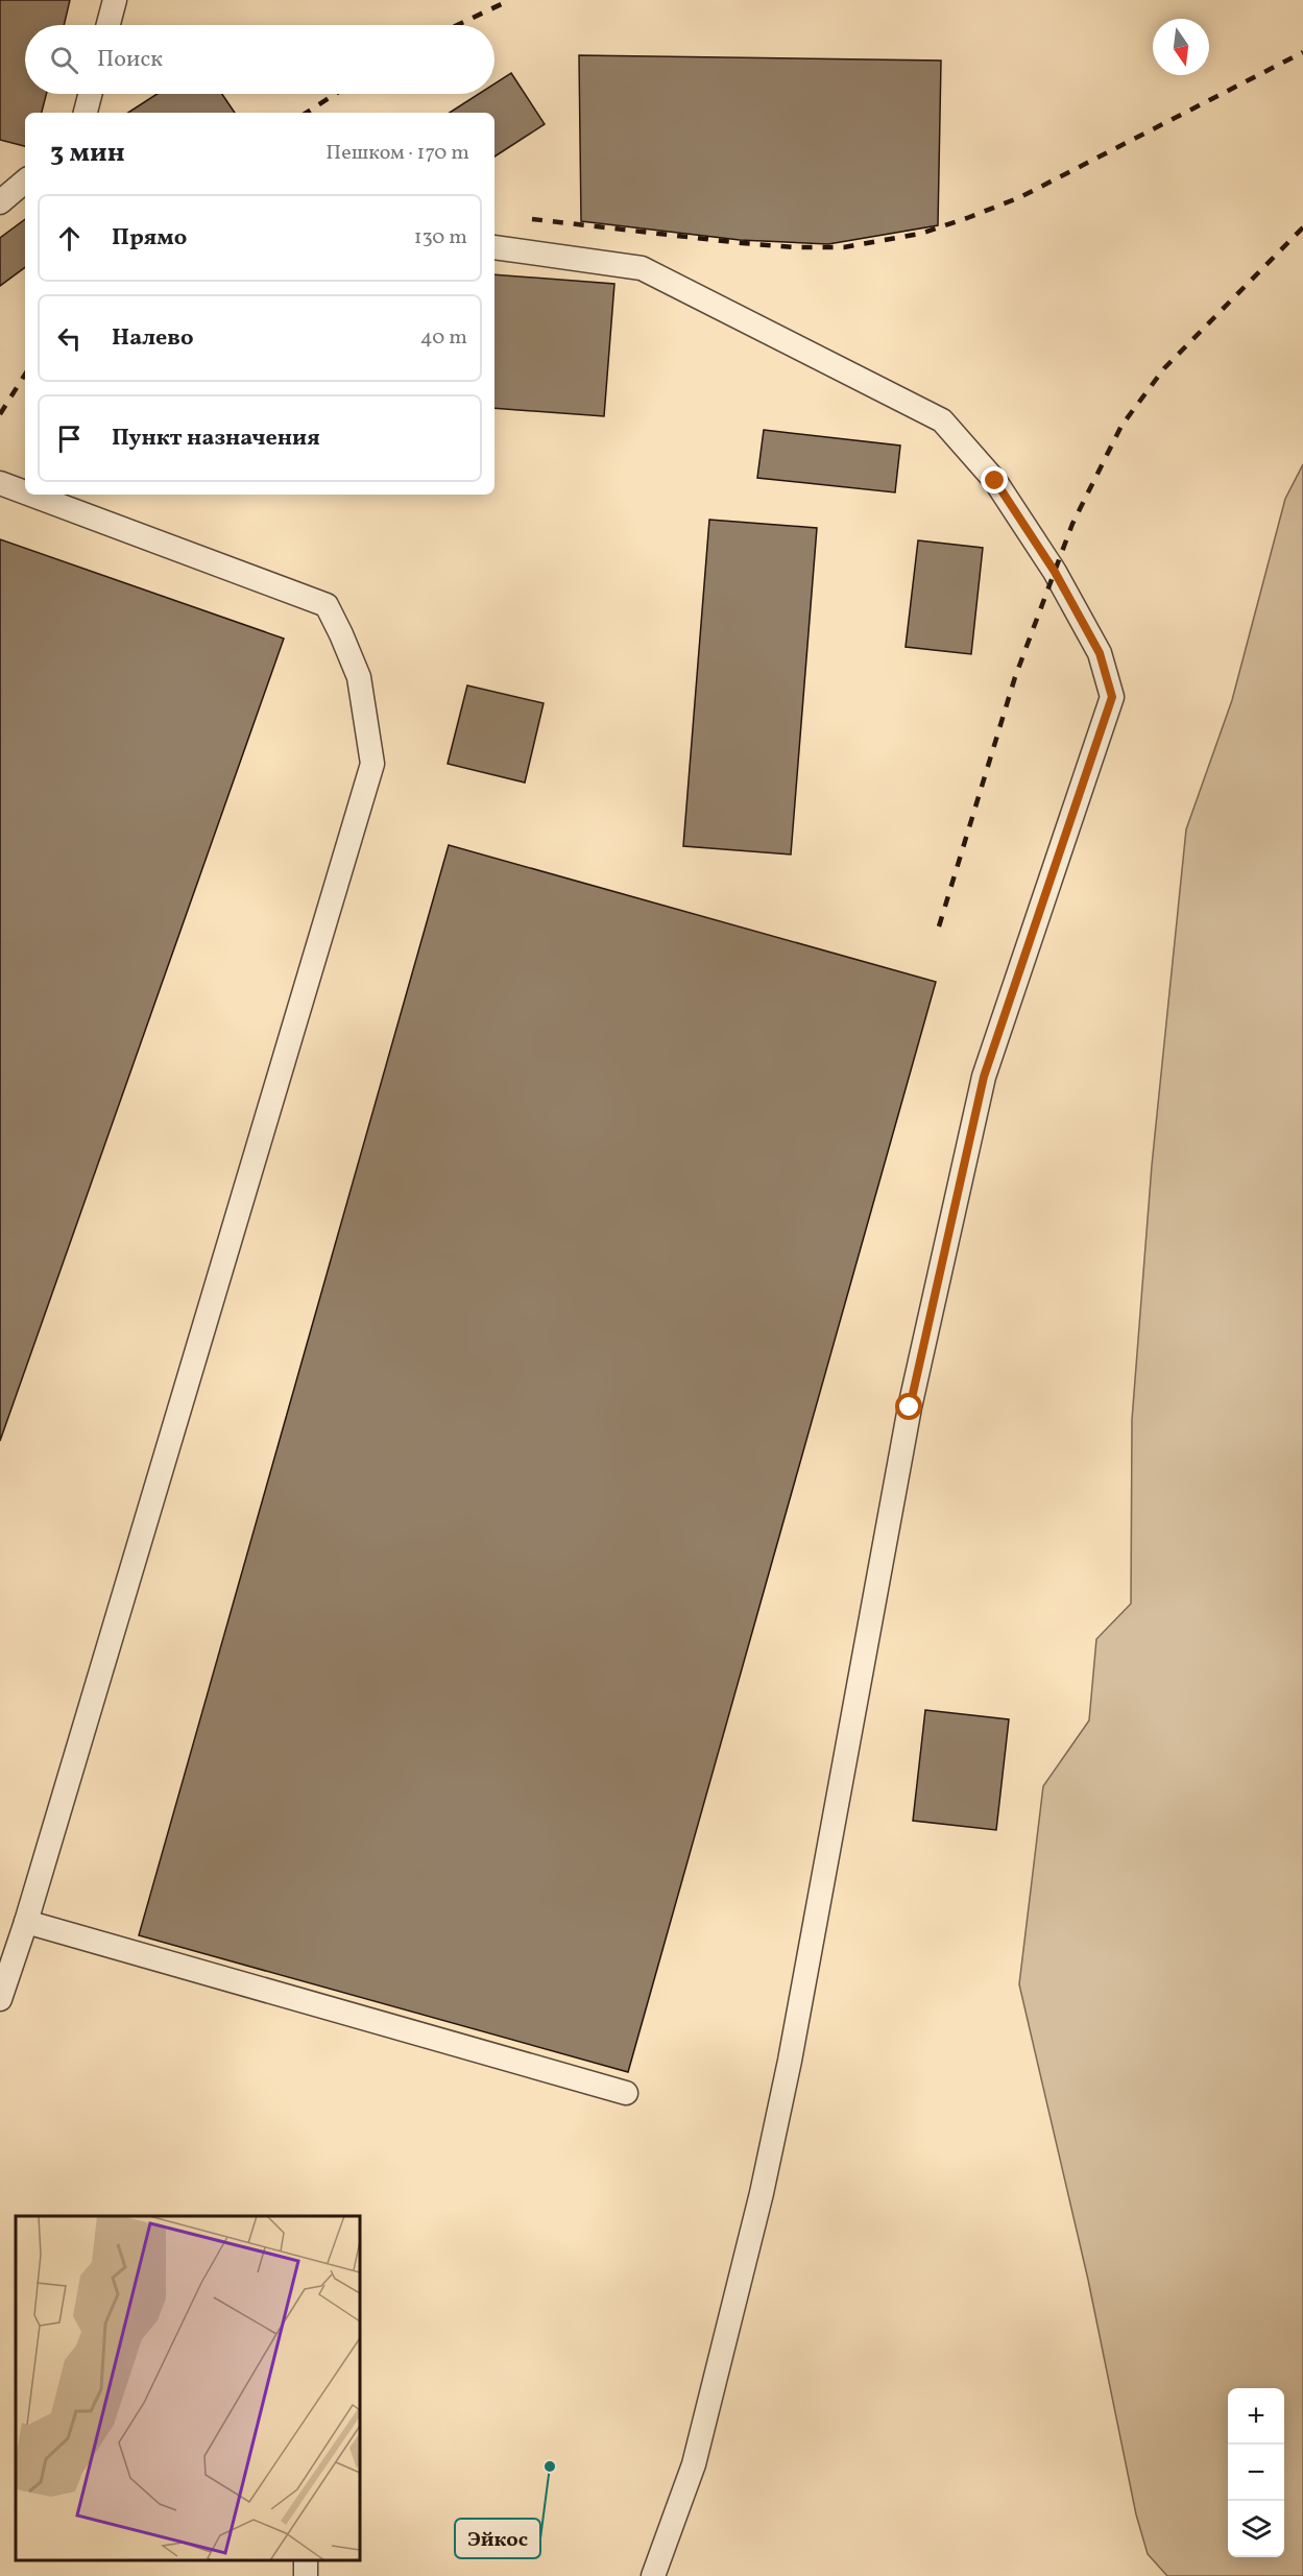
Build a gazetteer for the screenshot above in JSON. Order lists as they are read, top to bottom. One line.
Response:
{"places":["Эйкос"],"north":"bottom","page":{"search":"Поиск","heading":["3 мин","Пешком · 170 m"],"list":[["Прямо","130 m"],["Налево","40 m"],"Пункт назначения"],"map_buttons":["+","−"]}}
